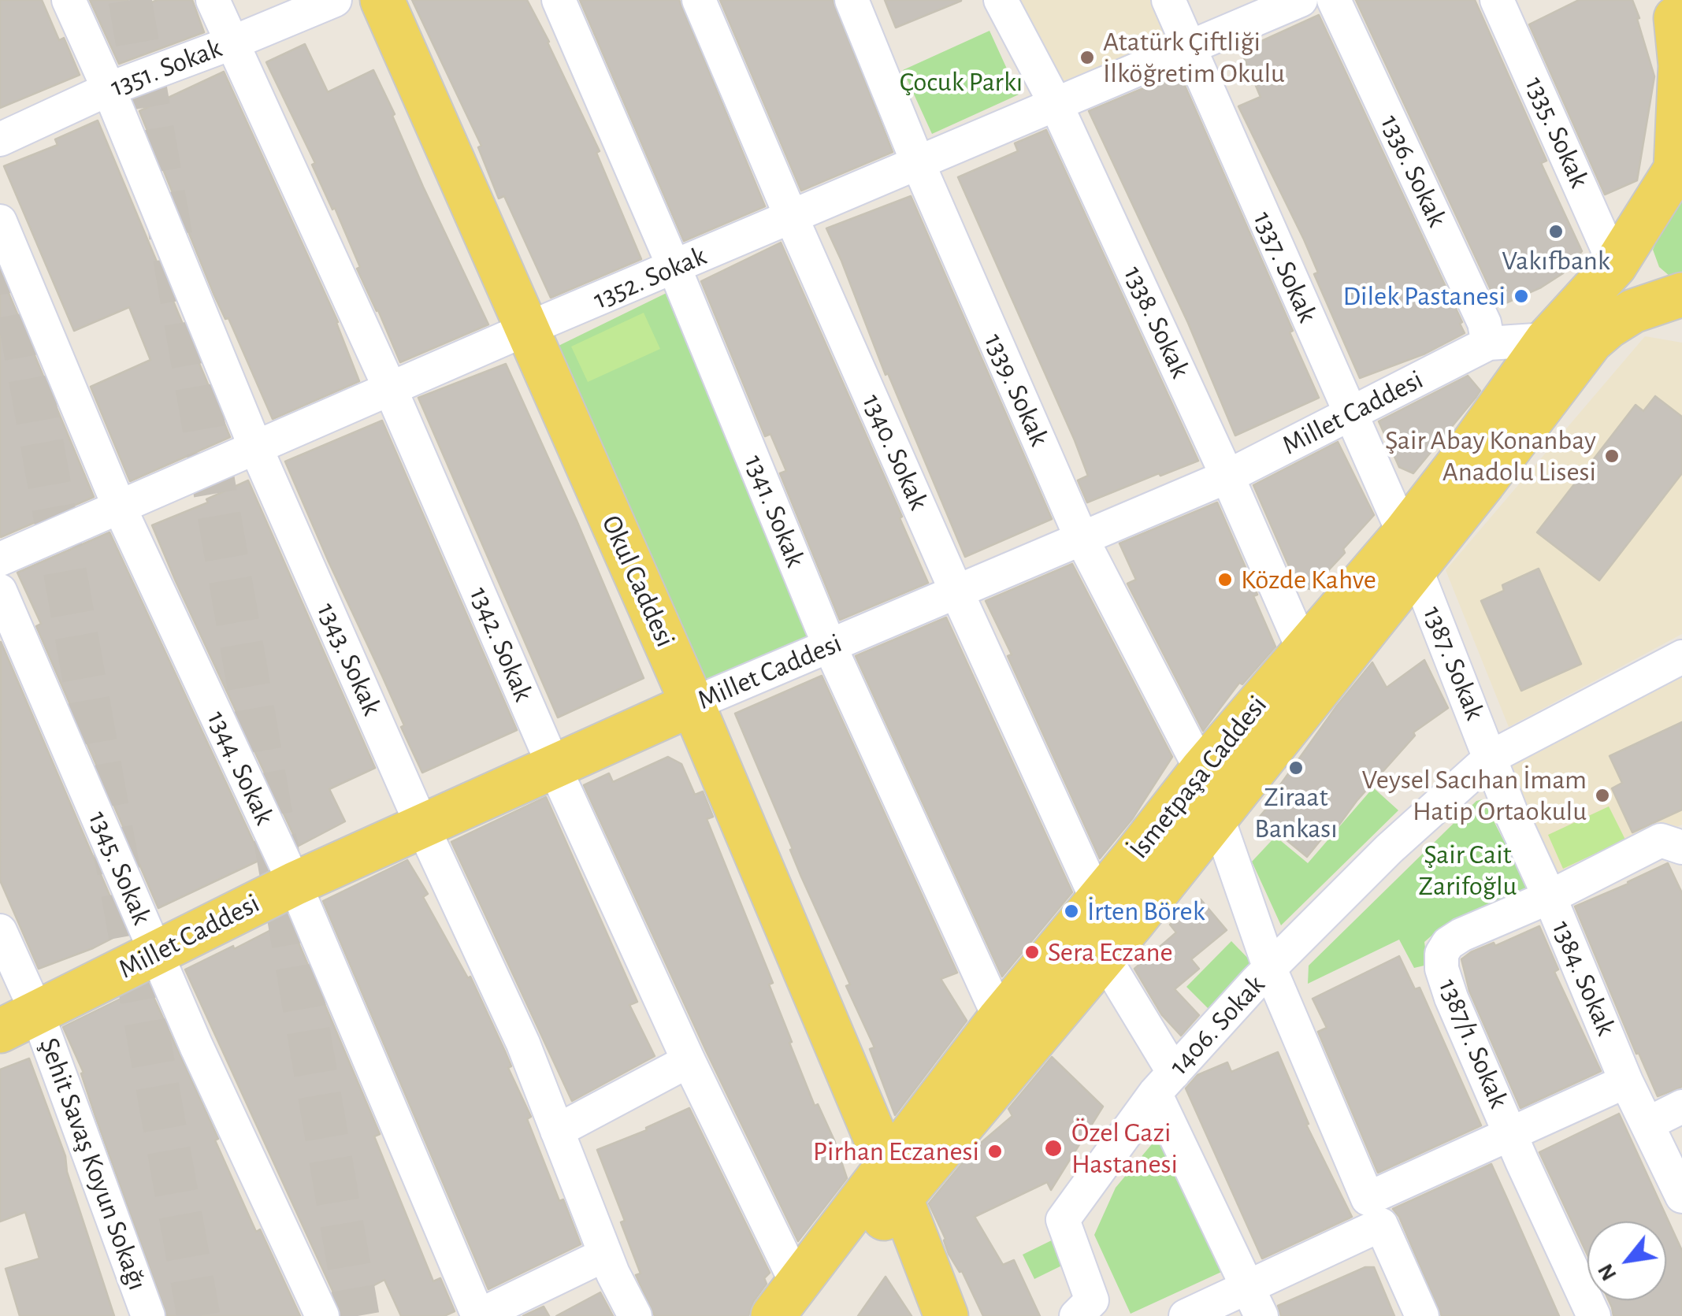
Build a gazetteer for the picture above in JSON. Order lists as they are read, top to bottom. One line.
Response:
{"streets":{"main road":["Millet Caddesi","Okul Caddesi","İsmetpaşa Caddesi"],"street":["1351. Sokak","1335. Sokak","1336. Sokak","1337. Sokak","1352. Sokak","1338. Sokak","1339. Sokak","1340. Sokak","1341. Sokak","1342. Sokak","1343. Sokak","1387. Sokak","1344. Sokak","1345. Sokak","1384. Sokak","1406. Sokak","1387/1. Sokak","Şehit Savaş Koyun Sokağı"]},"crossings":[["1351. Sokak","1342. Sokak"],["1351. Sokak","1343. Sokak"],["1335. Sokak","İsmetpaşa Caddesi"],["1336. Sokak","Millet Caddesi"],["1337. Sokak","1352. Sokak"],["1337. Sokak","Millet Caddesi"],["1337. Sokak","1387. Sokak"],["1337. Sokak","İsmetpaşa Caddesi"],["1352. Sokak","1338. Sokak"],["1352. Sokak","1339. Sokak"],["1352. Sokak","1340. Sokak"],["1352. Sokak","1341. Sokak"],["1352. Sokak","Okul Caddesi"],["1352. Sokak","1342. Sokak"],["1352. Sokak","1343. Sokak"],["1352. Sokak","1344. Sokak"],["1338. Sokak","Millet Caddesi"],["1338. Sokak","İsmetpaşa Caddesi"],["1339. Sokak","Millet Caddesi"],["1339. Sokak","İsmetpaşa Caddesi"],["Millet Caddesi","1340. Sokak"],["Millet Caddesi","1341. Sokak"],["Millet Caddesi","Okul Caddesi"],["Millet Caddesi","1342. Sokak"],["Millet Caddesi","1343. Sokak"],["Millet Caddesi","1344. Sokak"],["Millet Caddesi","İsmetpaşa Caddesi"],["Millet Caddesi","1345. Sokak"],["Millet Caddesi","Şehit Savaş Koyun Sokağı"],["1340. Sokak","İsmetpaşa Caddesi"],["1341. Sokak","İsmetpaşa Caddesi"],["Okul Caddesi","İsmetpaşa Caddesi"],["1342. Sokak","İsmetpaşa Caddesi"],["1387. Sokak","İsmetpaşa Caddesi"],["1387. Sokak","1384. Sokak"],["1387. Sokak","1406. Sokak"],["1384. Sokak","1406. Sokak"],["1384. Sokak","1387/1. Sokak"]],"parks":["Çocuk Parkı","Şair Cait Zarifoğlu"],"places":["Atatürk Çiftliği İlköğretim Okulu","Vakıfbank","Dilek Pastanesi","Şair Abay Konanbay Anadolu Lisesi","Közde Kahve","Ziraat Bankası","Veysel Sacıhan İmam Hatip Ortaokulu","İrten Börek","Sera Eczane","Özel Gazi Hastanesi","Pirhan Eczanesi"],"north":"bottom left"}
